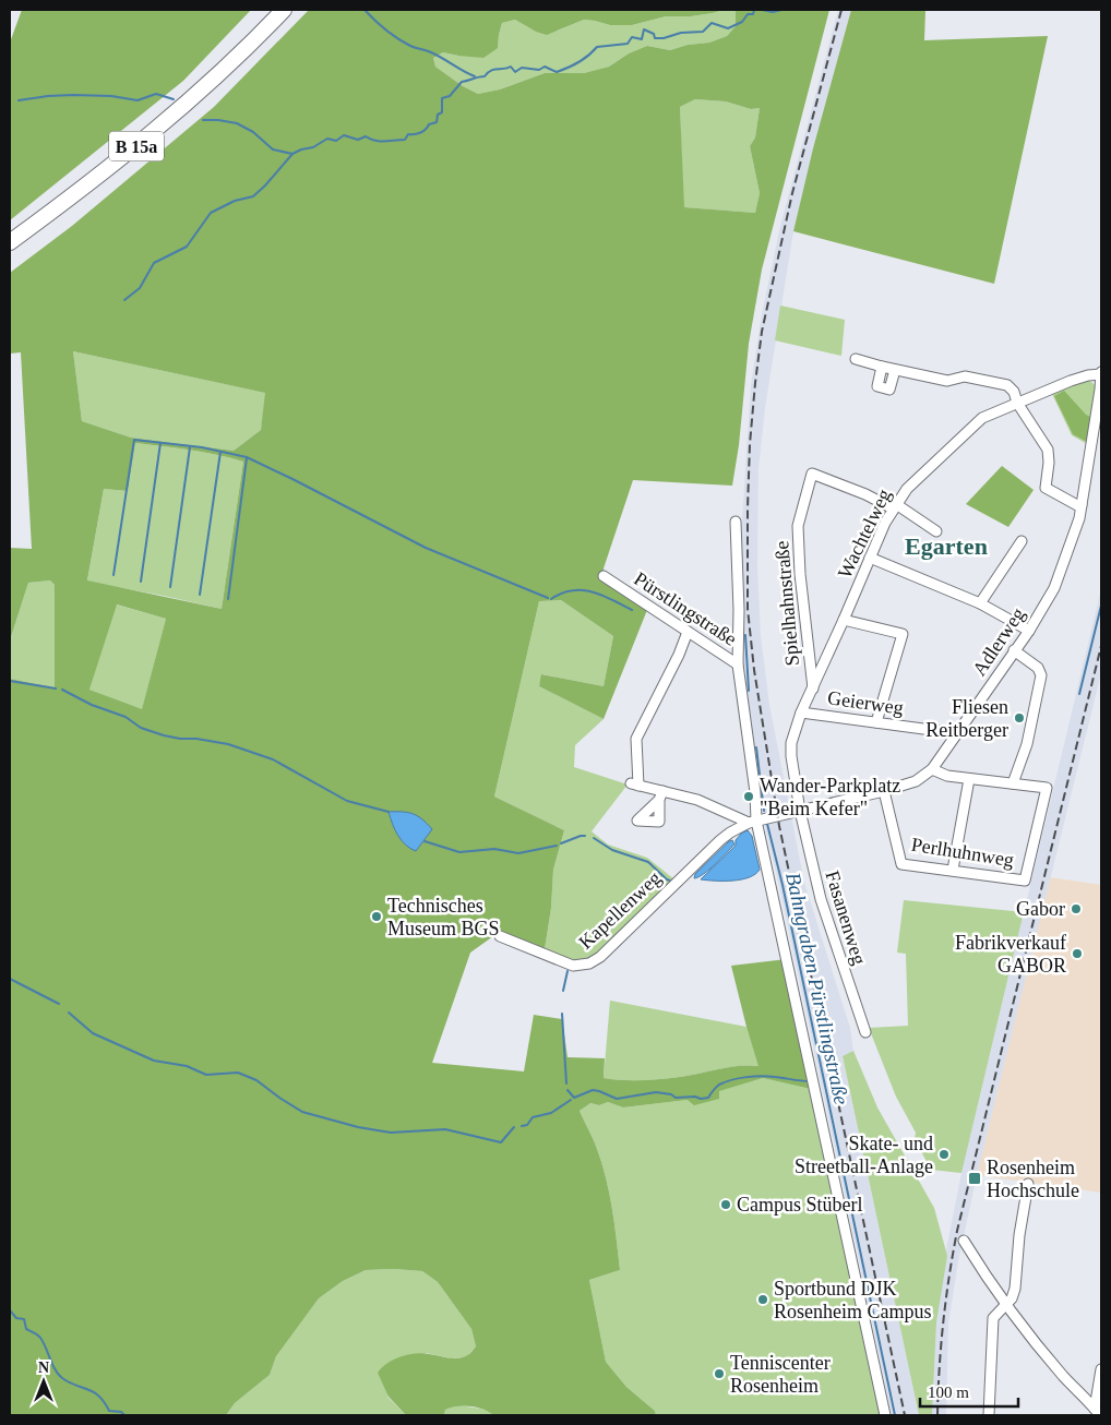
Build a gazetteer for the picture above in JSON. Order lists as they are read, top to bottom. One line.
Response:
{"streets":{"highway":["B 15a"],"street":["Wachtelweg","Spielhahnstraße","Pürstlingstraße","Adlerweg","Geierweg","Perlhuhnweg","Kapellenweg","Fasanenweg"]},"crossings":[["Wachtelweg","Spielhahnstraße"],["Wachtelweg","Adlerweg"],["Wachtelweg","Geierweg"],["Wachtelweg","Fasanenweg"],["Pürstlingstraße","Adlerweg"],["Pürstlingstraße","Kapellenweg"],["Adlerweg","Geierweg"],["Adlerweg","Perlhuhnweg"],["Adlerweg","Kapellenweg"],["Adlerweg","Fasanenweg"]],"districts":["Egarten"],"water":["Bahngraben Pürstlingstraße"],"places":{"other":["Fliesen Reitberger","Wander-Parkplatz \"Beim Kefer\"","Gabor","Technisches Museum BGS","Fabrikverkauf GABOR","Skate- und Streetball-Anlage","Campus Stüberl","Sportbund DJK Rosenheim Campus","Tenniscenter Rosenheim"],"transit":["Rosenheim Hochschule"]},"scale_bar":"100 m","north":"top"}
